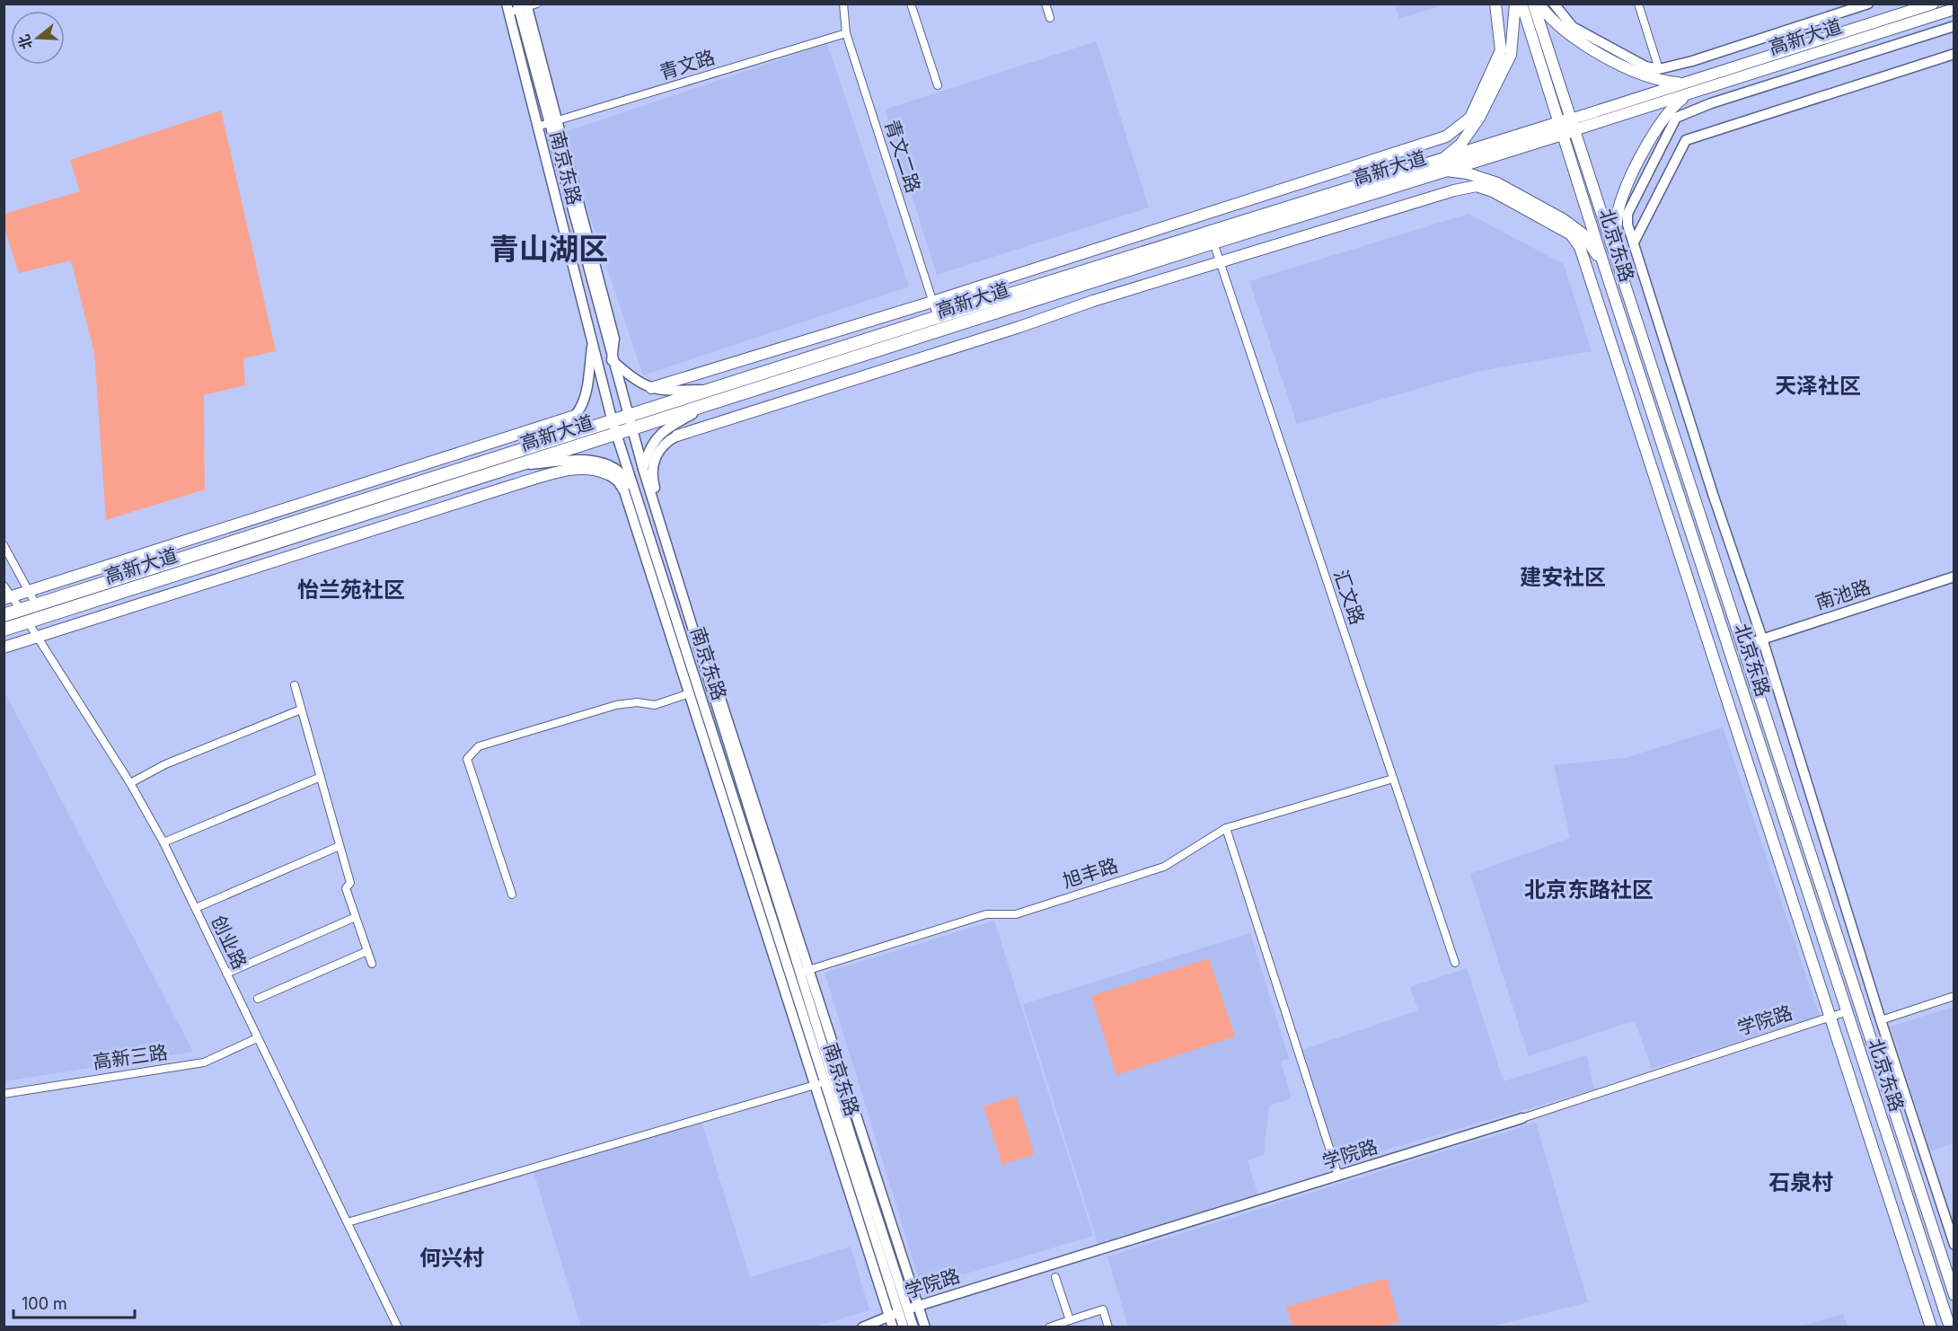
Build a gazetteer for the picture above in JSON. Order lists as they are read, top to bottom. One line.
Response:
{"streets":{"highway":["高新大道"],"main road":["南京东路","北京东路","南池路","学院路"],"street":["青文路","青文二路","汇文路","旭丰路","创业路","高新三路"]},"crossings":[["高新大道","青文二路"],["高新大道","南京东路"],["高新大道","北京东路"],["高新大道","汇文路"],["高新大道","创业路"],["青文路","青文二路"],["青文路","南京东路"],["南京东路","旭丰路"],["南京东路","学院路"],["北京东路","南池路"],["北京东路","学院路"],["汇文路","旭丰路"],["创业路","高新三路"]],"districts":["青山湖区","天泽社区","建安社区","怡兰苑社区","北京东路社区","石泉村","何兴村"],"scale_bar":"100 m","north":"left"}
